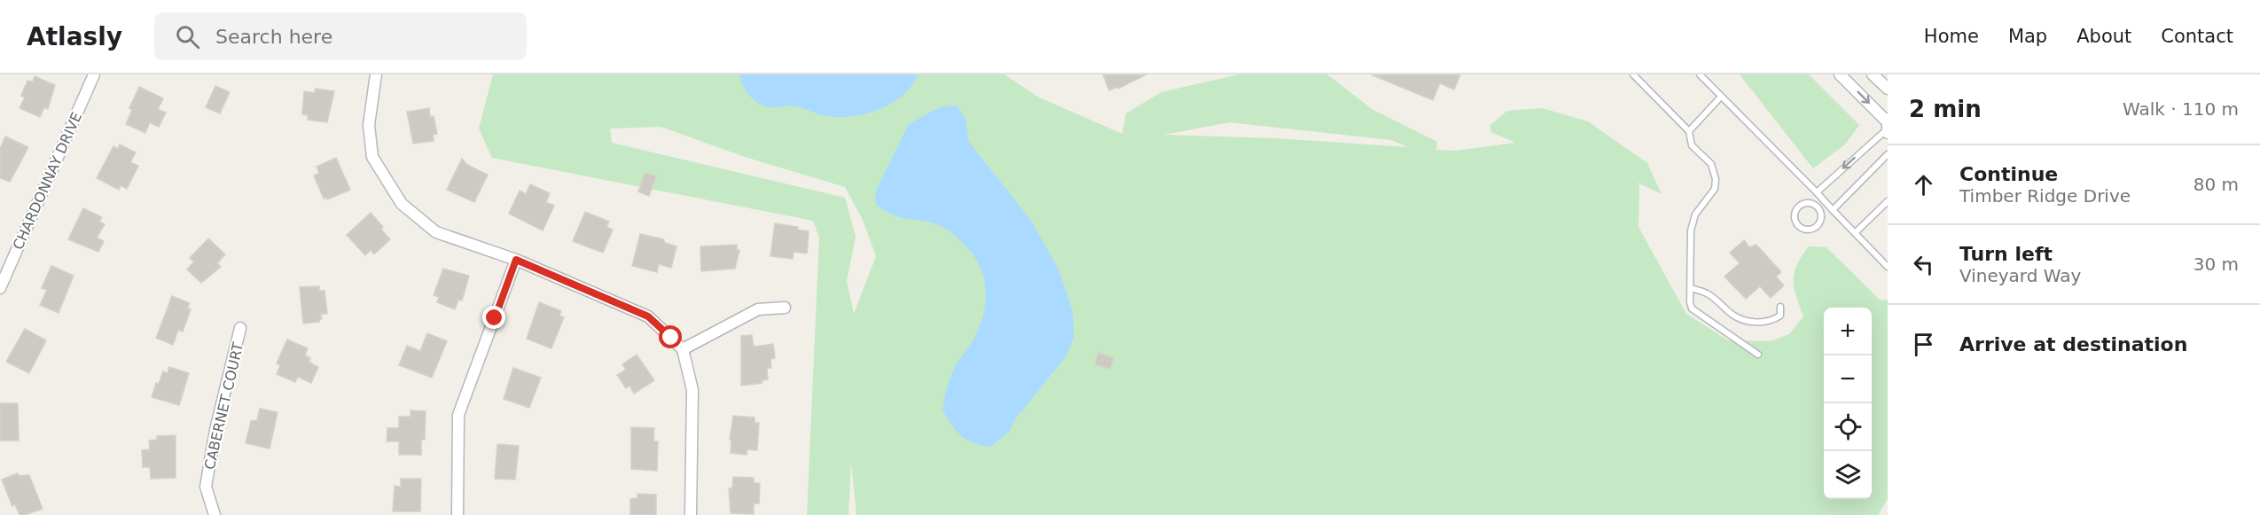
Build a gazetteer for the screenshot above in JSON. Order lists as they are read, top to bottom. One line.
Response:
{"streets":{"street":["CHARDONNAY DRIVE","CABERNET COURT"]},"page":{"header":"Atlasly","search":"Search here","nav":["Home","Map","About","Contact"],"heading":["2 min","Walk · 110 m"],"list":[["Continue","Timber Ridge Drive","80 m"],["Turn left","Vineyard Way","30 m"],"Arrive at destination"],"map_buttons":["+","−"]}}
